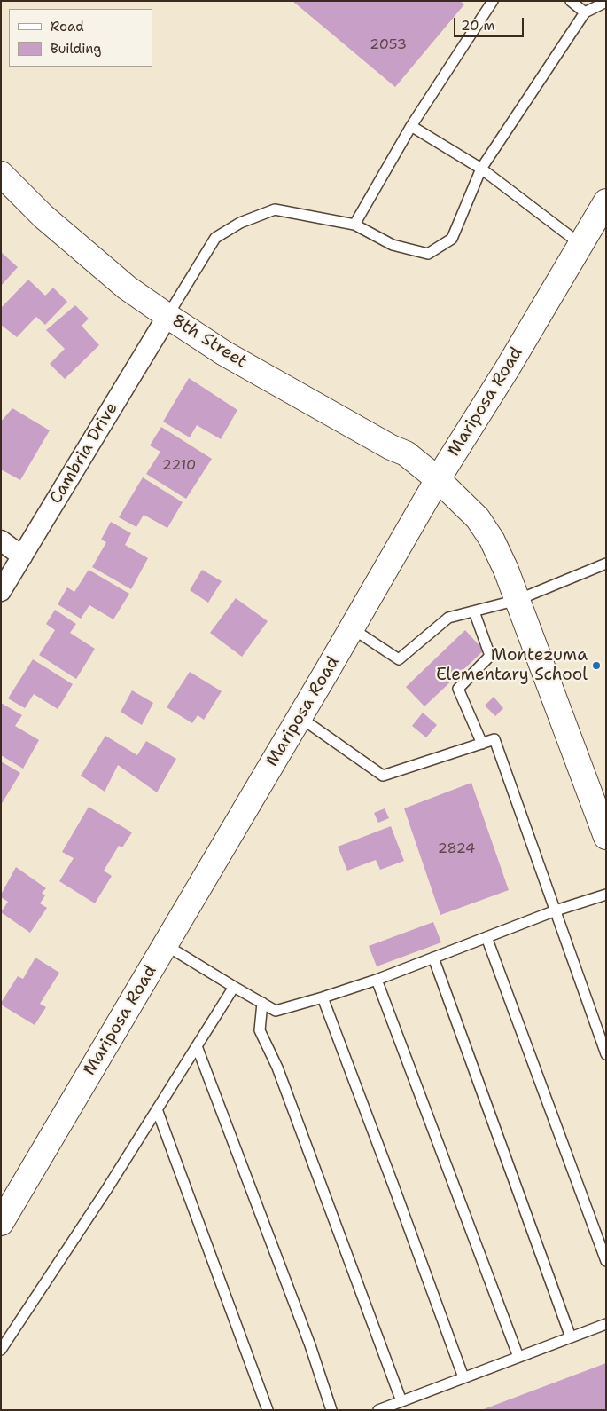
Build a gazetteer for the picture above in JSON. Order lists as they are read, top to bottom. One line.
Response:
{"streets":{"main road":["8th Street","Mariposa Road"],"street":["Cambria Drive"]},"crossings":[["8th Street","Mariposa Road"],["8th Street","Cambria Drive"]],"places":["Montezuma Elementary School"],"house_numbers":["2053","2210","2824"],"legend":["Road","Building"],"scale_bar":"20 m"}
